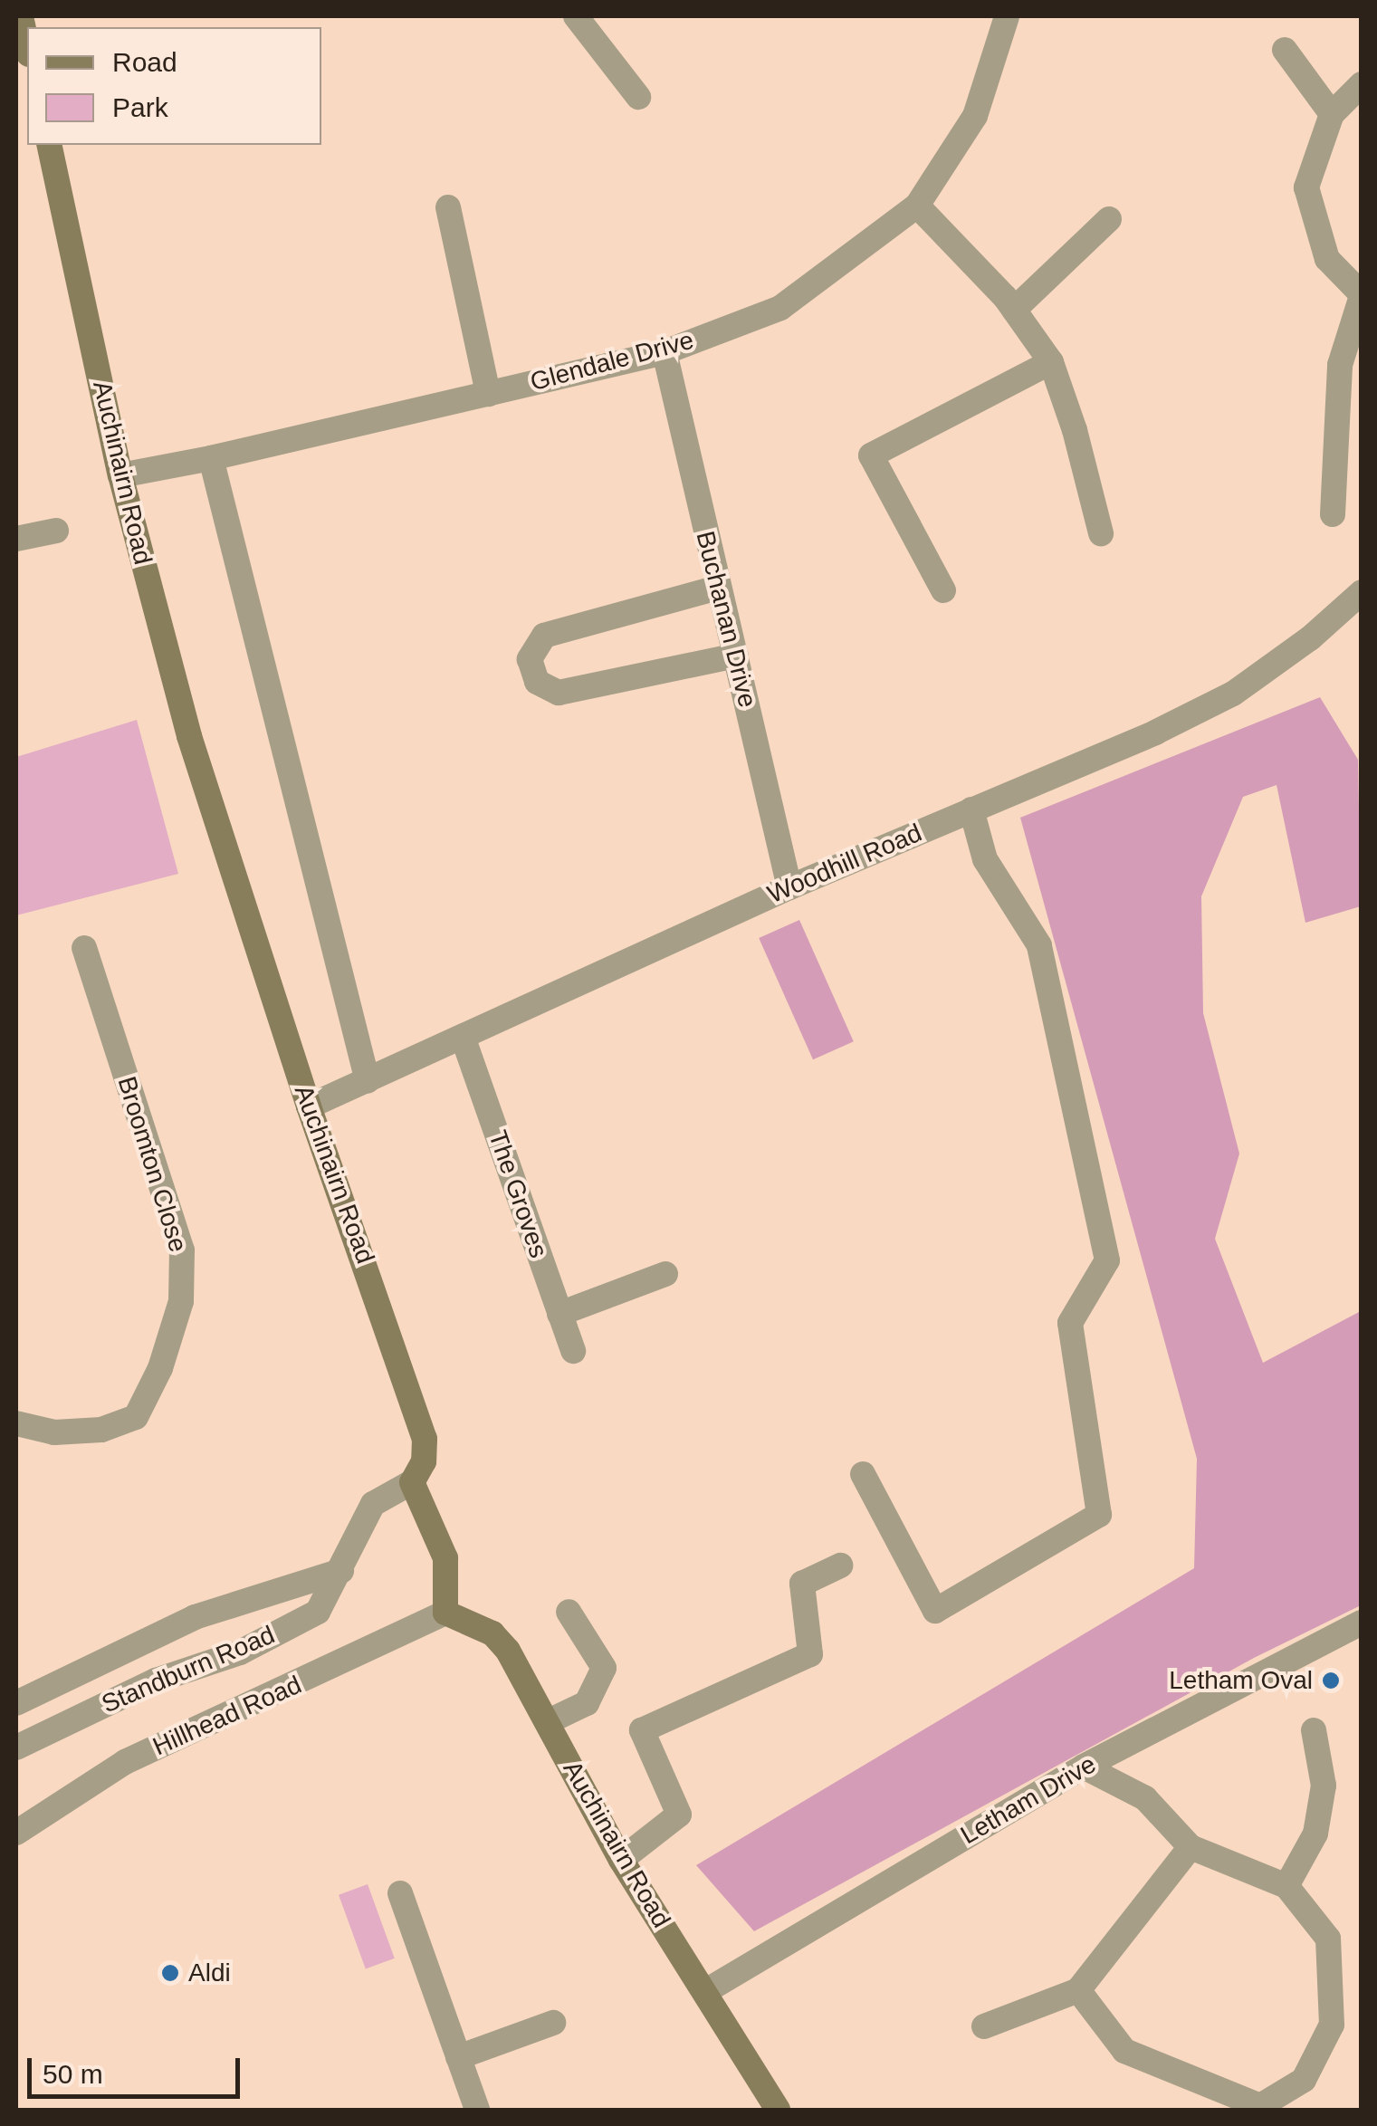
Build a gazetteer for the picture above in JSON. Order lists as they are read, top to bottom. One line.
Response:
{"streets":{"main road":["Auchinairn Road"],"street":["Glendale Drive","Buchanan Drive","Woodhill Road","Broomton Close","The Groves","Standburn Road","Hillhead Road","Letham Drive"]},"crossings":[["Glendale Drive","Auchinairn Road"],["Glendale Drive","Buchanan Drive"],["Auchinairn Road","Woodhill Road"],["Auchinairn Road","Standburn Road"],["Auchinairn Road","Hillhead Road"],["Auchinairn Road","Letham Drive"],["Buchanan Drive","Woodhill Road"],["Woodhill Road","The Groves"]],"places":["Letham Oval","Aldi"],"legend":["Road","Park"],"scale_bar":"50 m"}
